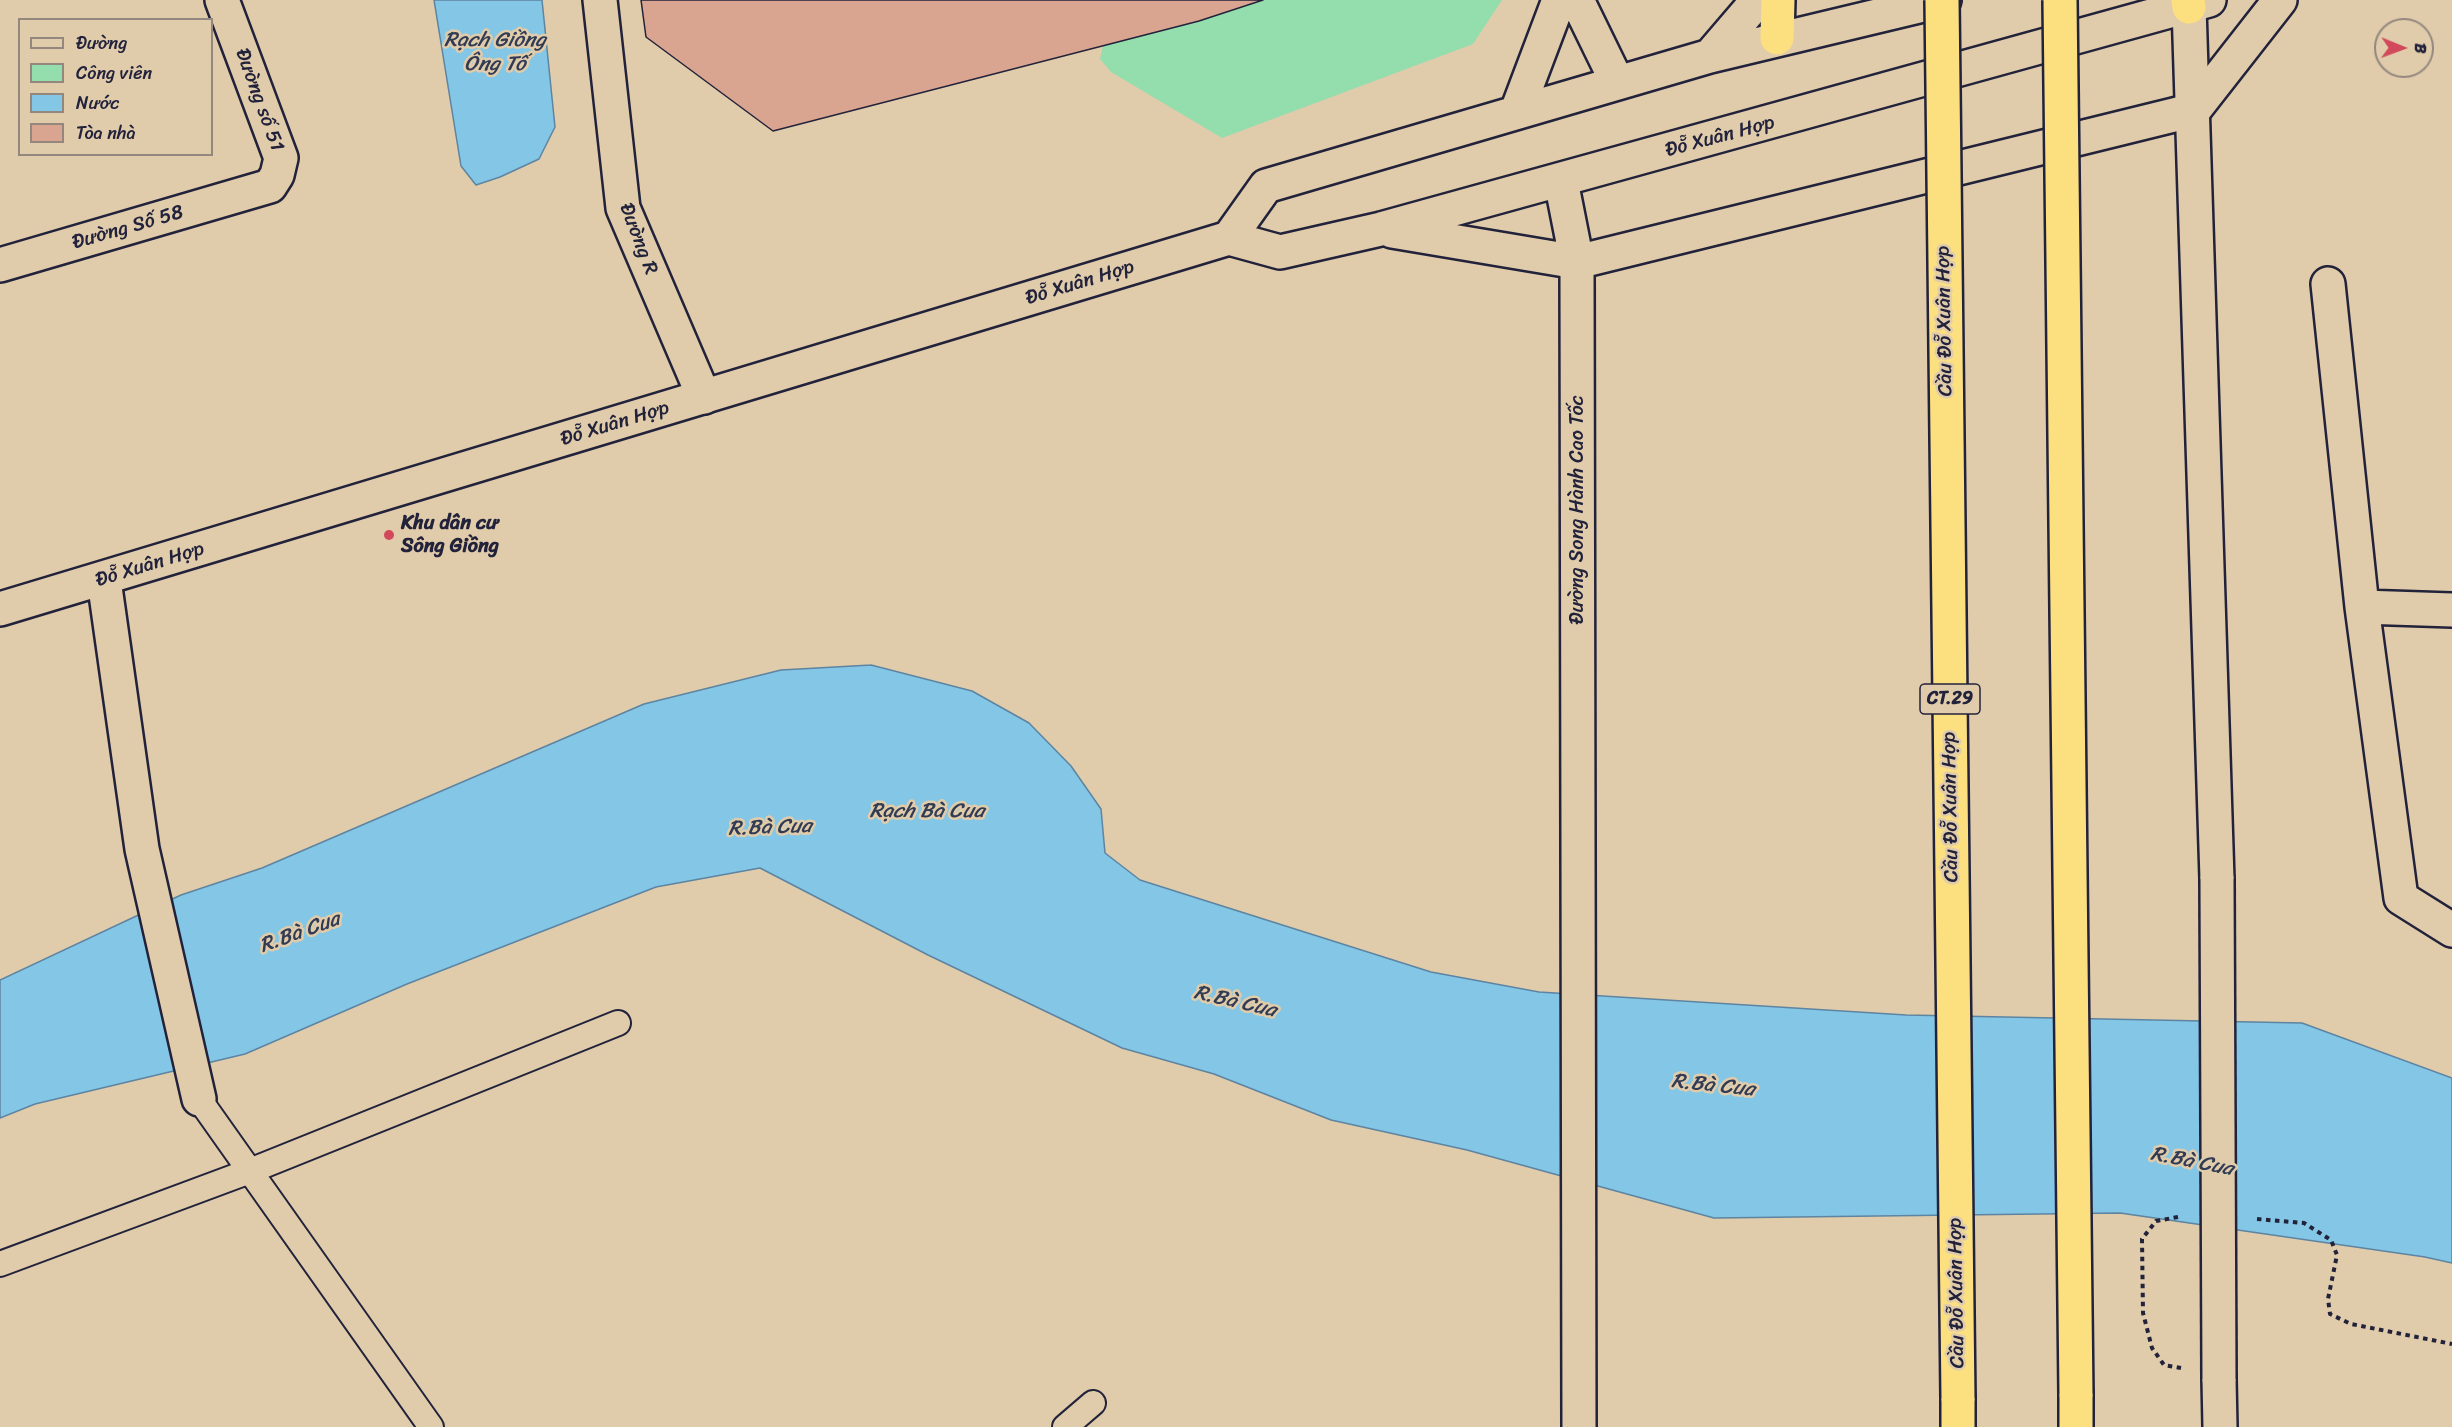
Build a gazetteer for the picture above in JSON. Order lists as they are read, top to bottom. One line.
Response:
{"streets":{"highway":["Cầu Đỗ Xuân Hợp","CT.29"],"main road":["Đường số 51","Đỗ Xuân Hợp","Đường Số 58","Đường R","Đường Song Hành Cao Tốc"]},"crossings":[["Đường số 51","Đường Số 58"],["Đỗ Xuân Hợp","Đường R"],["Đỗ Xuân Hợp","Đường Song Hành Cao Tốc"]],"water":["Rạch Giồng Ông Tố","Rạch Bà Cua","R.Bà Cua"],"places":["Khu dân cư Sông Giồng"],"legend":["Đường","Công viên","Nước","Tòa nhà"],"north":"right"}
